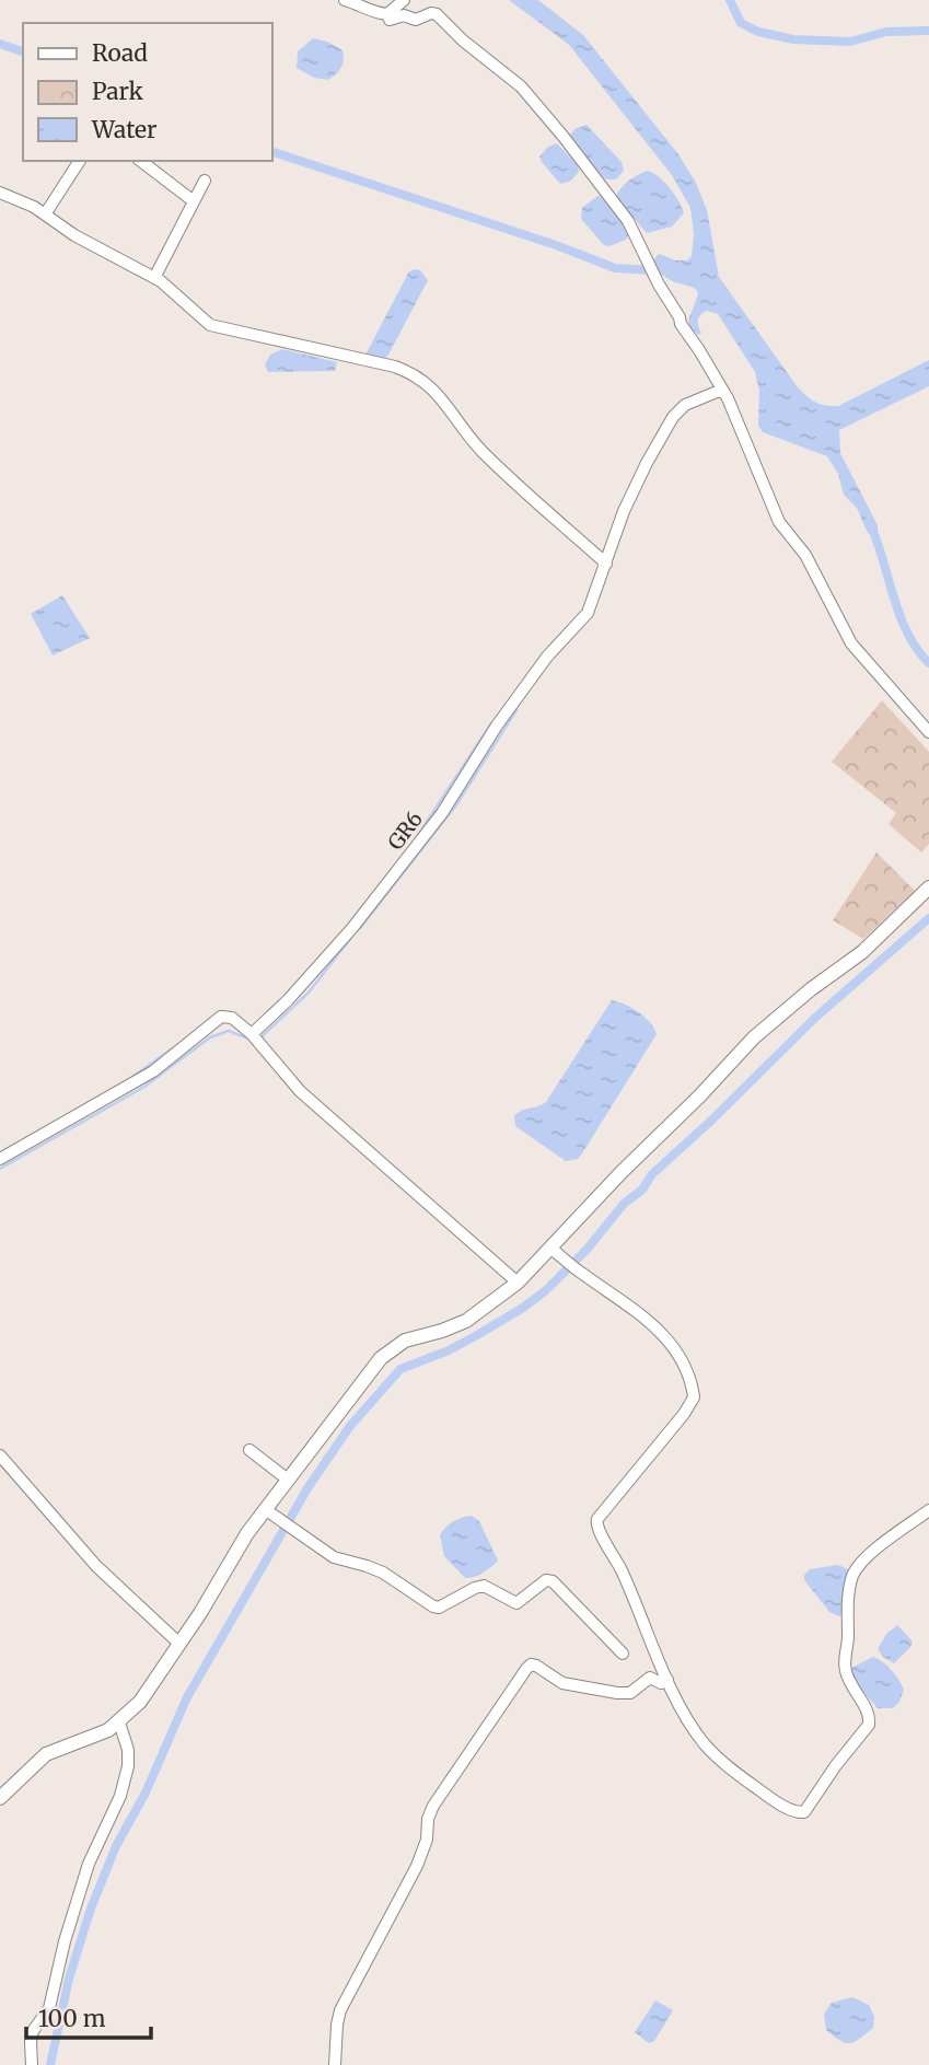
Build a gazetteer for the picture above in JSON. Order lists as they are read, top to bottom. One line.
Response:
{"streets":{"street":["GR6"]},"legend":["Road","Park","Water"],"scale_bar":"100 m"}
